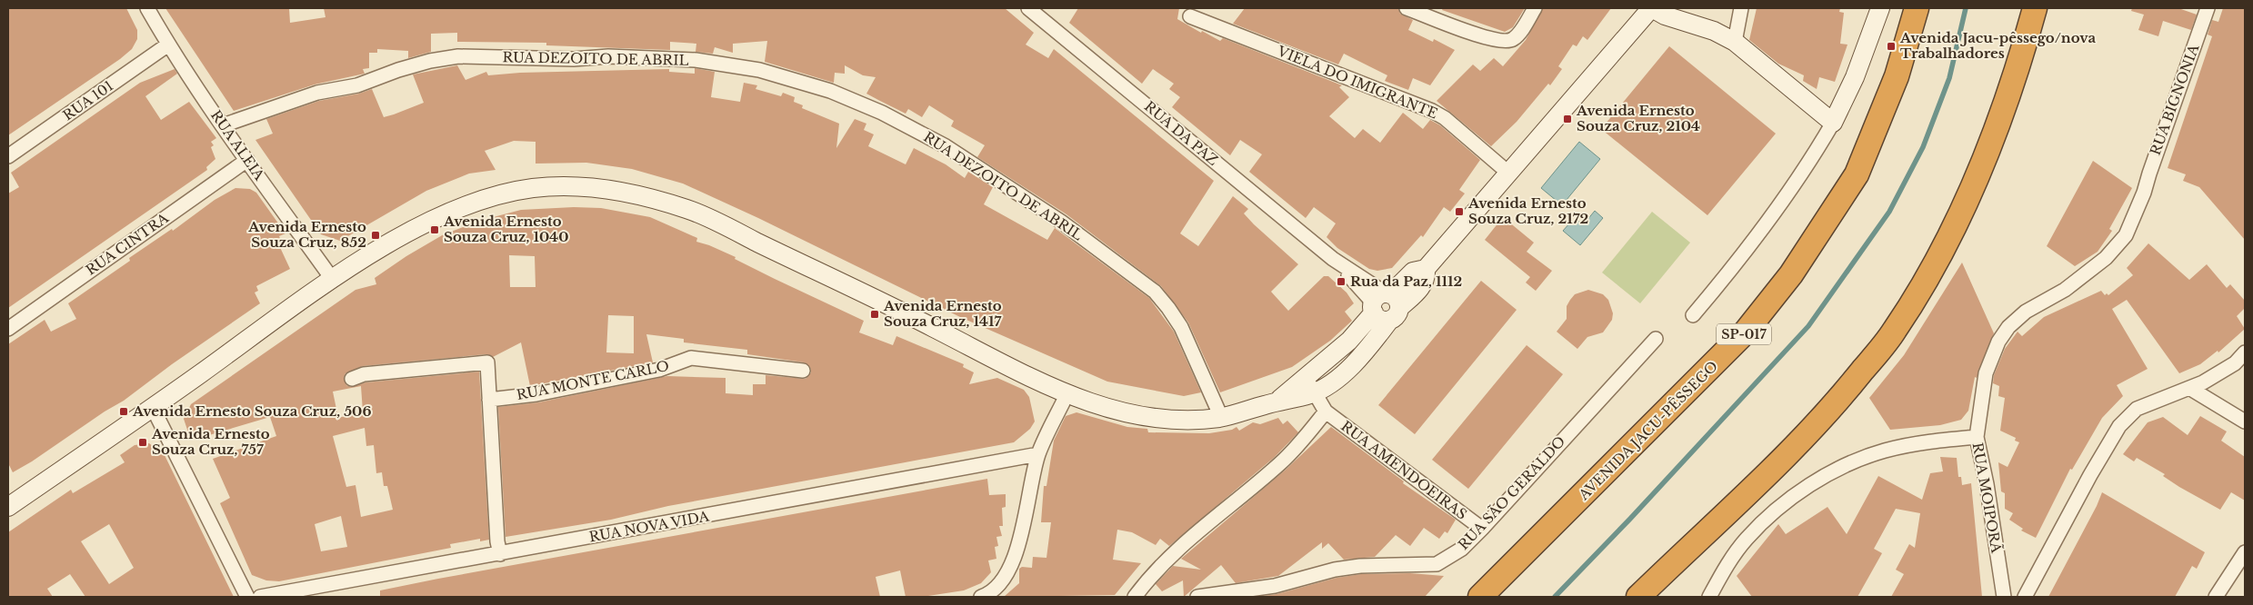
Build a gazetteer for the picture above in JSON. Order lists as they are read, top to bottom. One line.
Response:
{"streets":{"highway":["SP-017","AVENIDA JACU-PÊSSEGO"],"street":["RUA DEZOITO DE ABRIL","VIELA DO IMIGRANTE","RUA BIGNONIA","RUA 101","RUA DA PAZ","RUA ALEIA","RUA CINTRA","RUA MONTE CARLO","RUA AMENDOEIRAS","RUA SÃO GERALDO","RUA MOIPORÃ","RUA NOVA VIDA"]},"crossings":[["RUA DEZOITO DE ABRIL","RUA ALEIA"],["RUA BIGNONIA","RUA MOIPORÃ"],["RUA 101","RUA ALEIA"],["RUA ALEIA","RUA CINTRA"],["RUA AMENDOEIRAS","RUA SÃO GERALDO"]],"places":{"transit":["Avenida Jacu-pêssego/nova Trabalhadores","Avenida Ernesto Souza Cruz, 2104","Avenida Ernesto Souza Cruz, 2172","Avenida Ernesto Souza Cruz, 1040","Avenida Ernesto Souza Cruz, 852","Rua da Paz, 1112","Avenida Ernesto Souza Cruz, 1417","Avenida Ernesto Souza Cruz, 506","Avenida Ernesto Souza Cruz, 757"]}}
